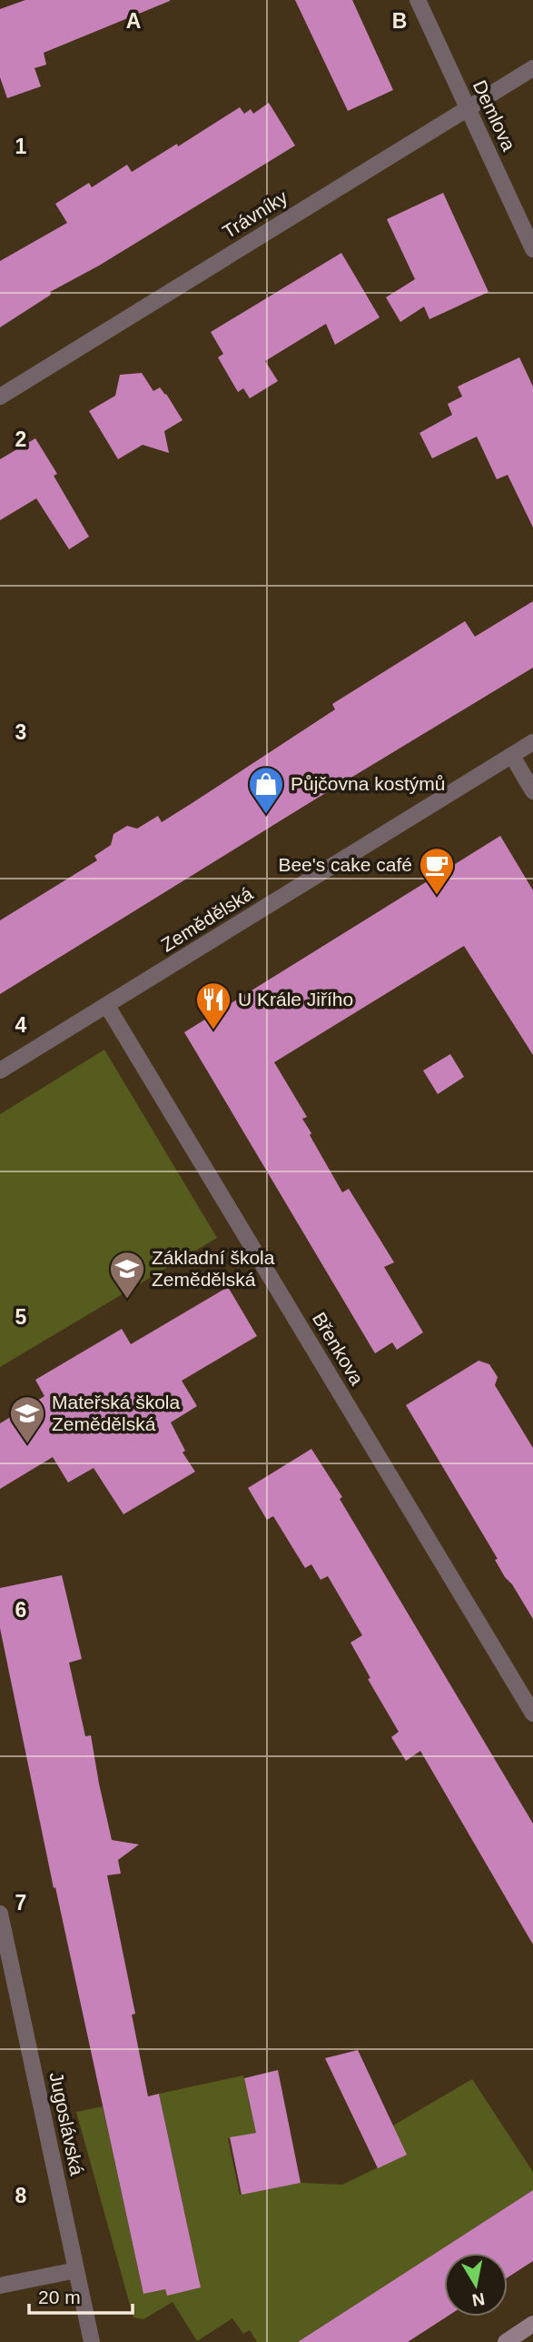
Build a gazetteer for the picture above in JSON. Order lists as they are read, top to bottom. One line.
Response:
{"streets":{"street":["Demlova","Trávníky","Zemědělská","Břenkova","Jugoslávská"]},"crossings":[["Demlova","Trávníky"],["Zemědělská","Břenkova"]],"places":{"shop":["Půjčovna kostýmů"],"cafe":["Bee's cake café"],"restaurant":["U Krále Jiřího"],"school or university":["Základní škola Zemědělská","Mateřská škola Zemědělská"]},"scale_bar":"20 m","north":"bottom","grid":{"columns":["A","B"],"rows":["1","2","3","4","5","6","7","8"]}}
